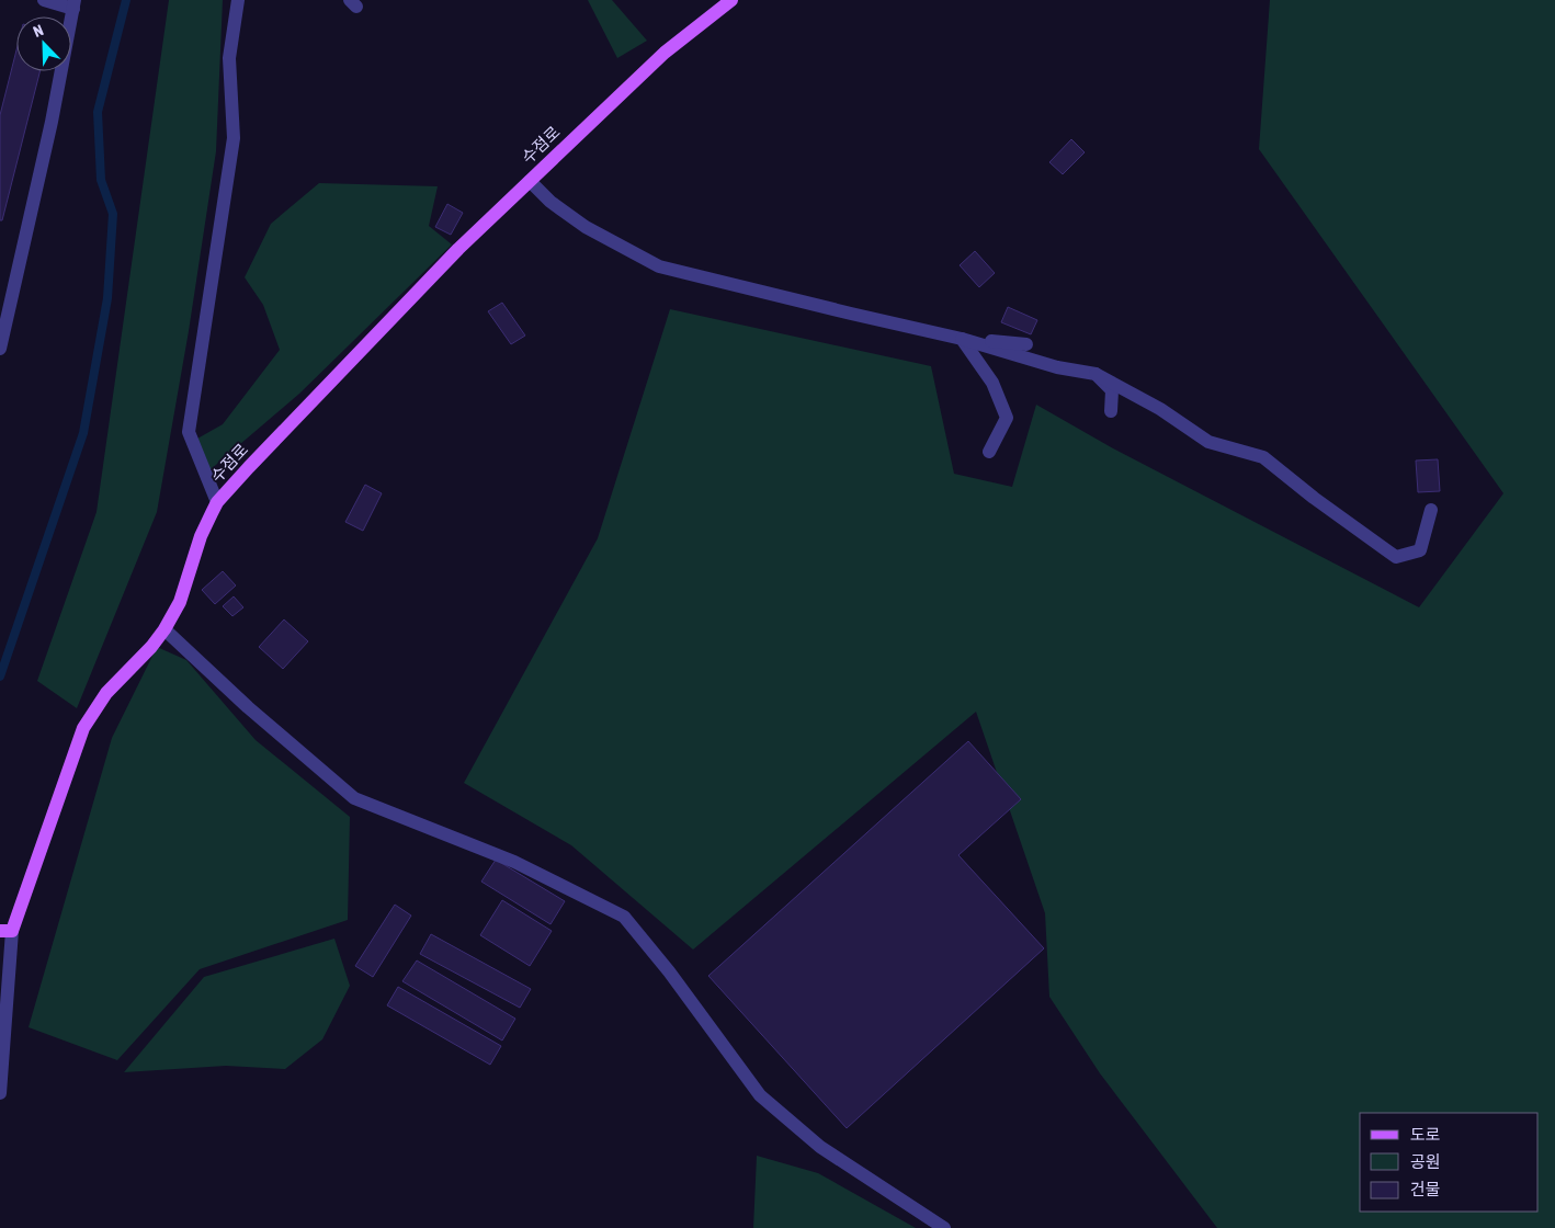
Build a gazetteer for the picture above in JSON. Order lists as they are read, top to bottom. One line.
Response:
{"streets":{"main road":["수점로"]},"legend":["도로","공원","건물"],"north":"top left"}
